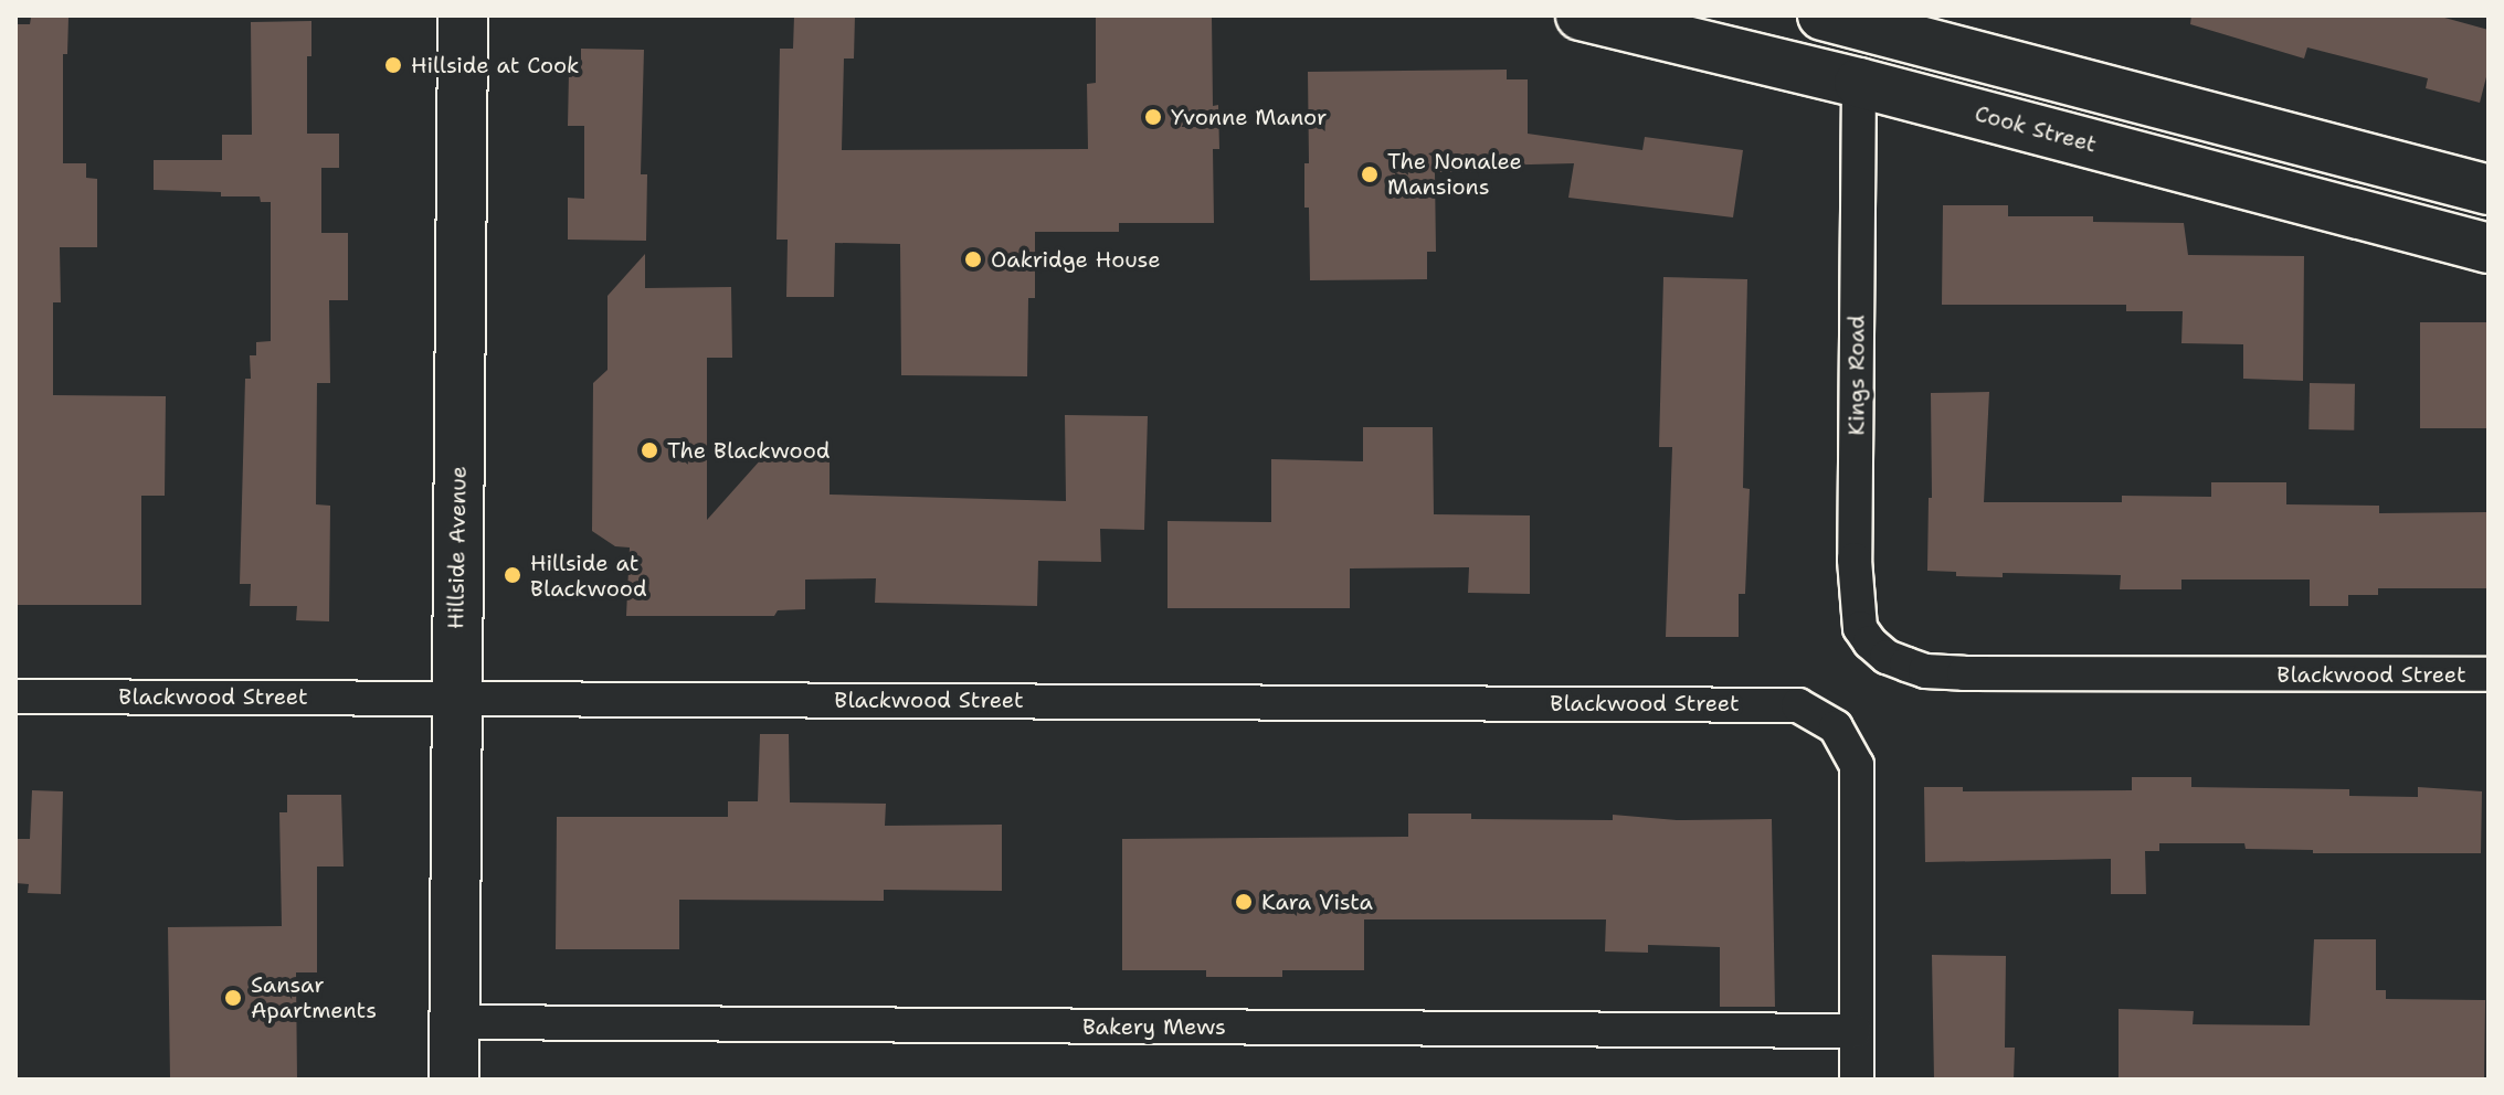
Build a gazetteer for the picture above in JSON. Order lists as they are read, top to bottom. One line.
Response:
{"streets":{"main road":["Cook Street","Hillside Avenue"],"street":["Kings Road","Blackwood Street","Bakery Mews"]},"crossings":[["Cook Street","Kings Road"],["Kings Road","Blackwood Street"],["Hillside Avenue","Blackwood Street"],["Hillside Avenue","Bakery Mews"],["Blackwood Street","Bakery Mews"]],"places":["Hillside at Cook","Yvonne Manor","The Nonalee Mansions","Oakridge House","The Blackwood","Hillside at Blackwood","Kara Vista","Sansar Apartments"]}
